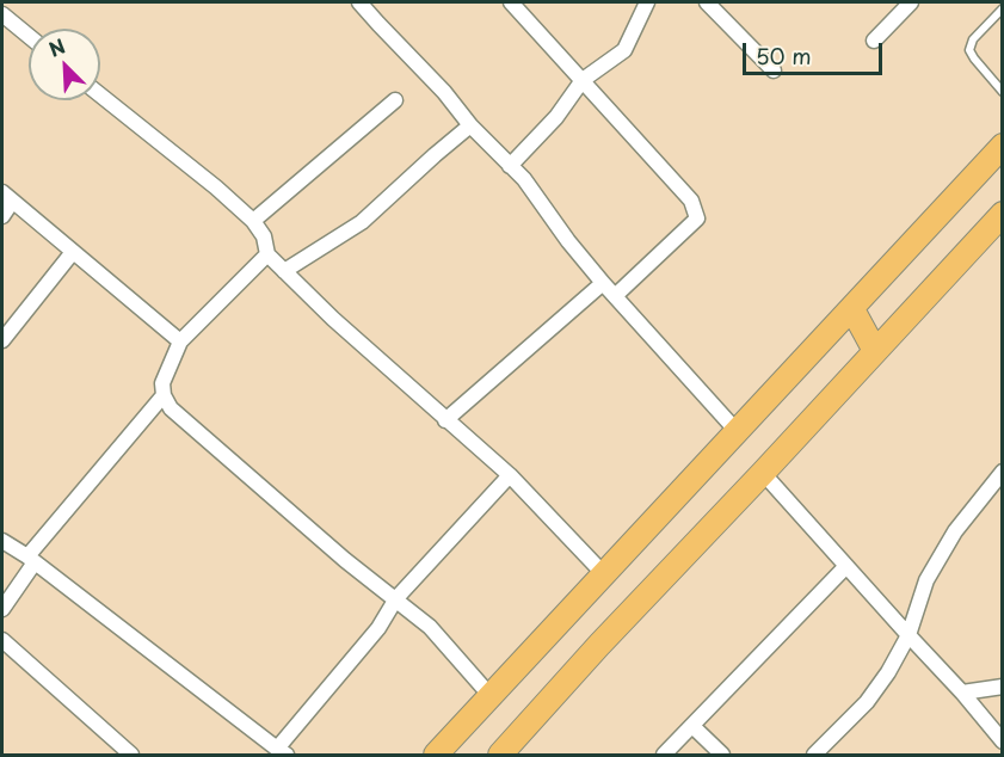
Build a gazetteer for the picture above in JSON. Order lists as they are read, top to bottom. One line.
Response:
{"scale_bar":"50 m","north":"top left"}
